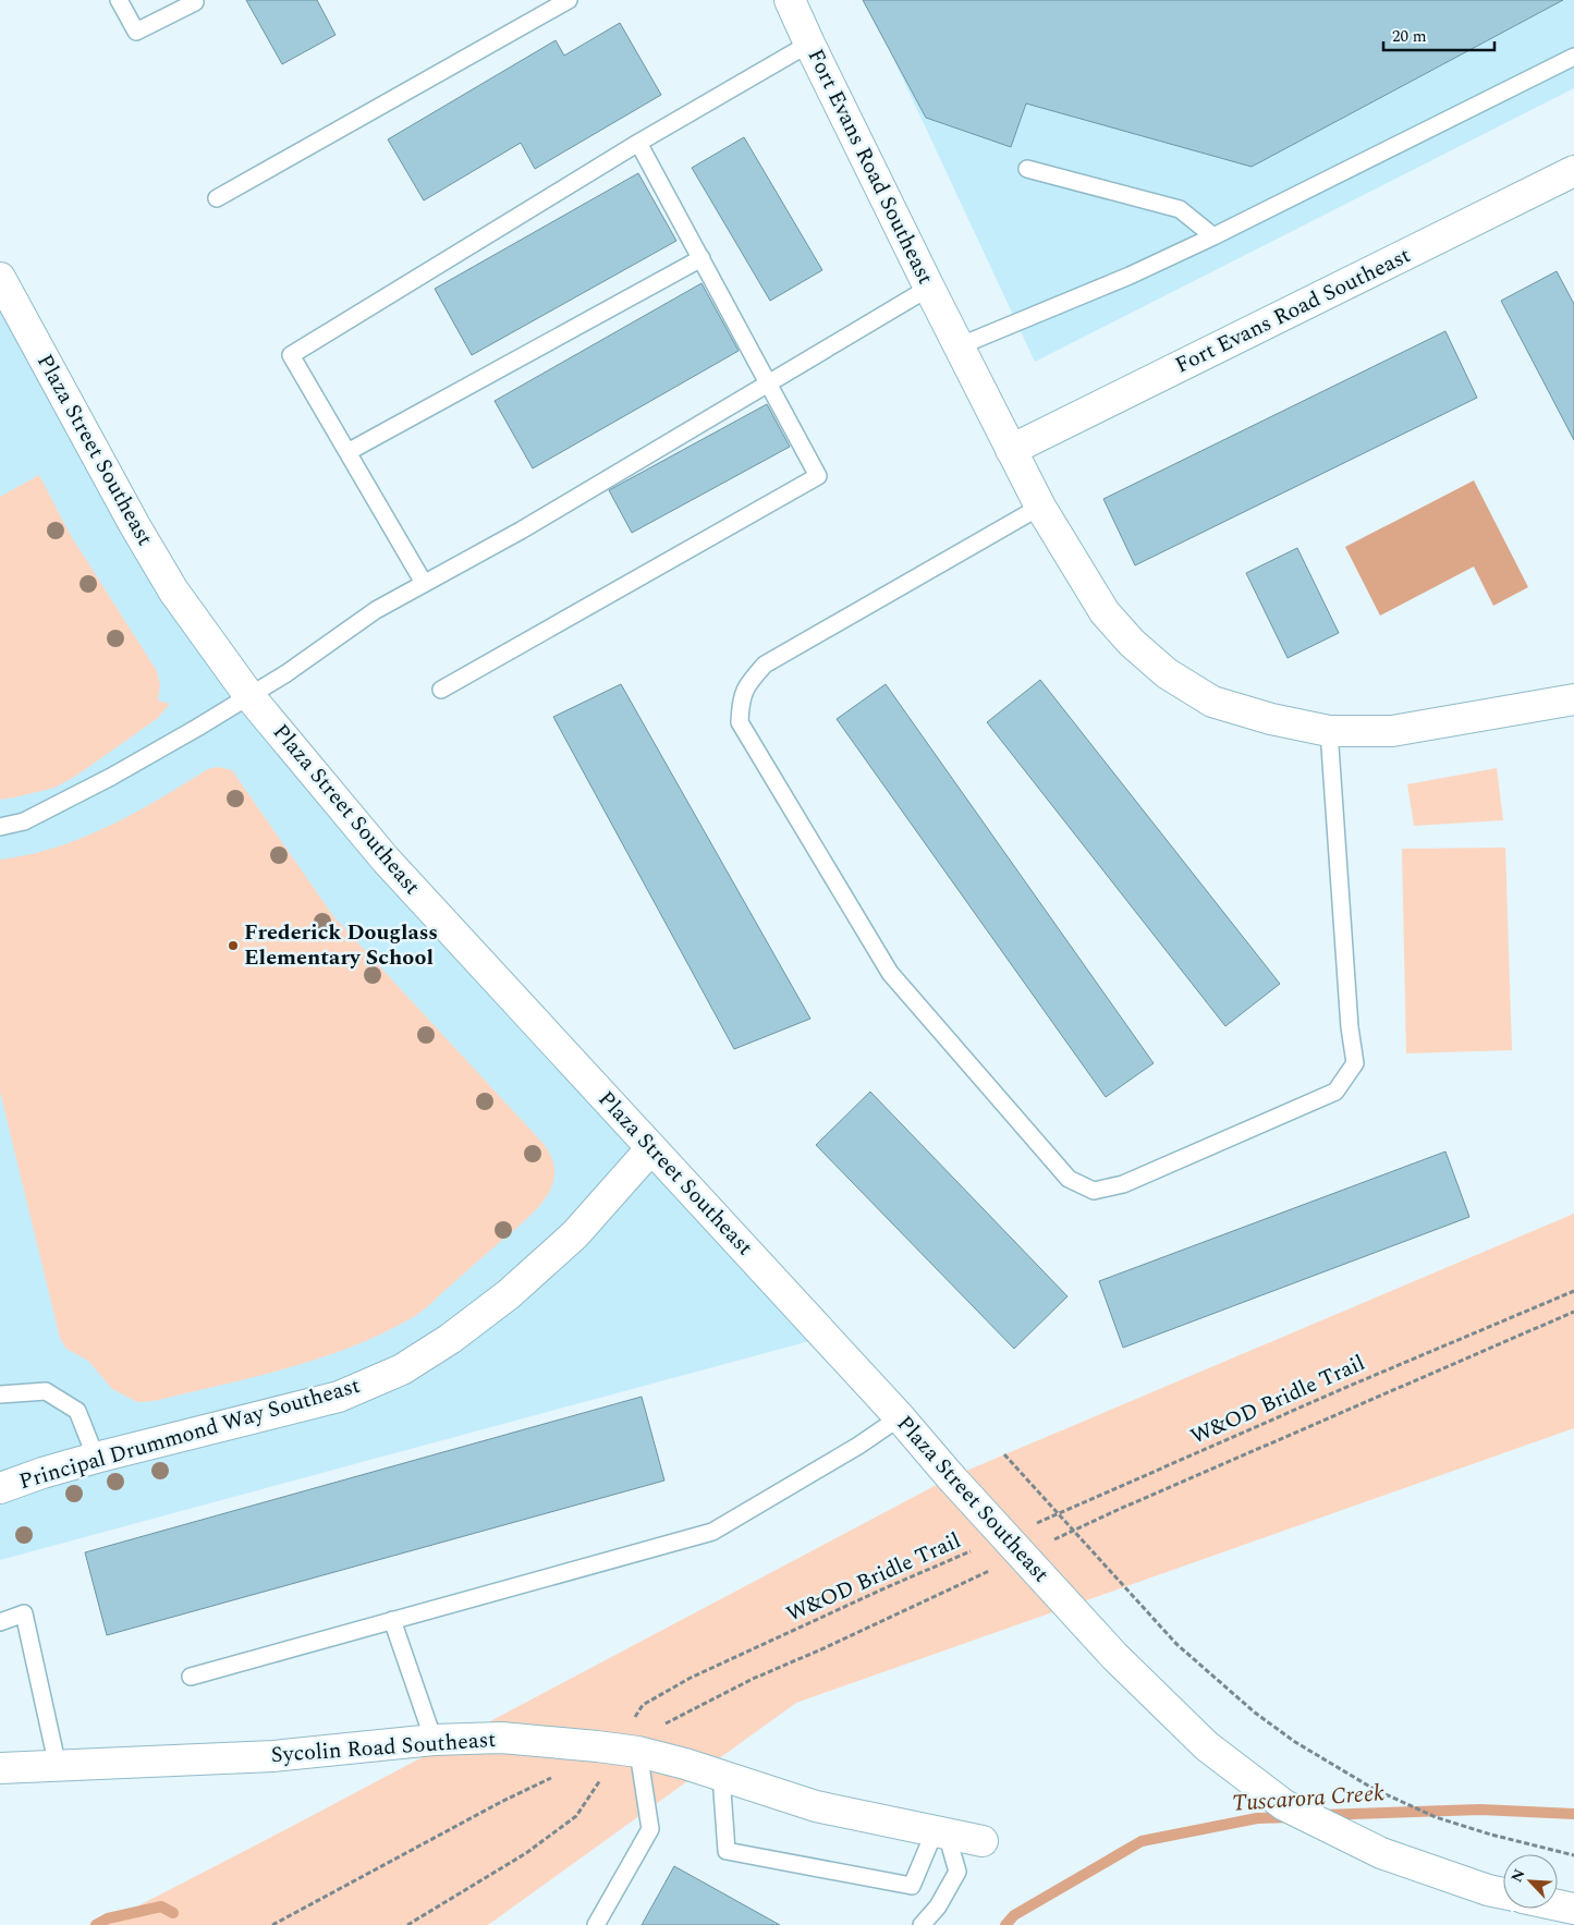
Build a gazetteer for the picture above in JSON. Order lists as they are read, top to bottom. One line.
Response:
{"streets":{"street":["Fort Evans Road Southeast","Plaza Street Southeast","Principal Drummond Way Southeast","Sycolin Road Southeast"],"path":["W&OD Bridle Trail"]},"crossings":[["Plaza Street Southeast","Principal Drummond Way Southeast"],["W&OD Bridle Trail","Sycolin Road Southeast"]],"water":["Tuscarora Creek"],"places":["Frederick Douglass Elementary School"],"scale_bar":"20 m","north":"top left"}
